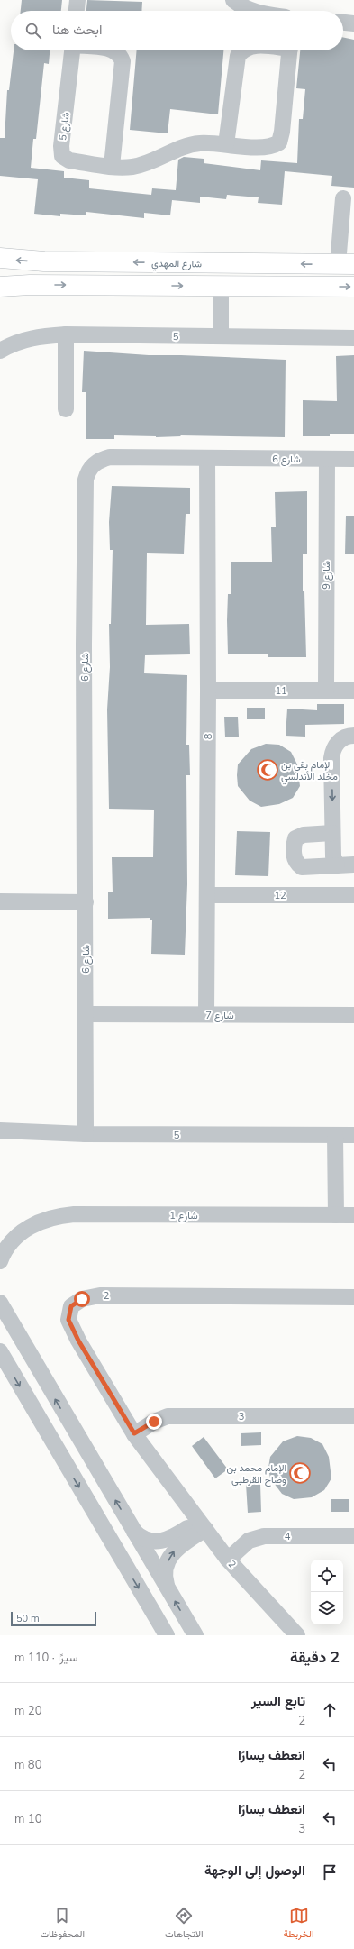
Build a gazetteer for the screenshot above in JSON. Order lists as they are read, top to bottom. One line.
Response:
{"streets":{"main road":["شارع المهدي"],"street":["شارع 5","5","شارع 6","شارع 9","11","8","12","شارع 7","شارع 1","2","3","4"]},"crossings":[["5","شارع 6"],["شارع 6","شارع 9"],["شارع 6","8"],["شارع 6","شارع 7"],["شارع 9","11"],["11","8"],["8","12"],["8","شارع 7"],["2","3"],["2","4"]],"places":{"mosque":["الإمام بقي بن مخلد الأندلسي","الإمام محمد بن وضاح القرطبي"]},"scale_bar":"50 m","page":{"search":"ابحث هنا","scale":"50 m","heading":["2 دقيقة","سيرًا · 110 m"],"list":[["تابع السير","2","20 m"],["انعطف يسارًا","2","80 m"],["انعطف يسارًا","3","10 m"],"الوصول إلى الوجهة"],"nav":["الخريطة","الاتجاهات","المحفوظات"]}}
